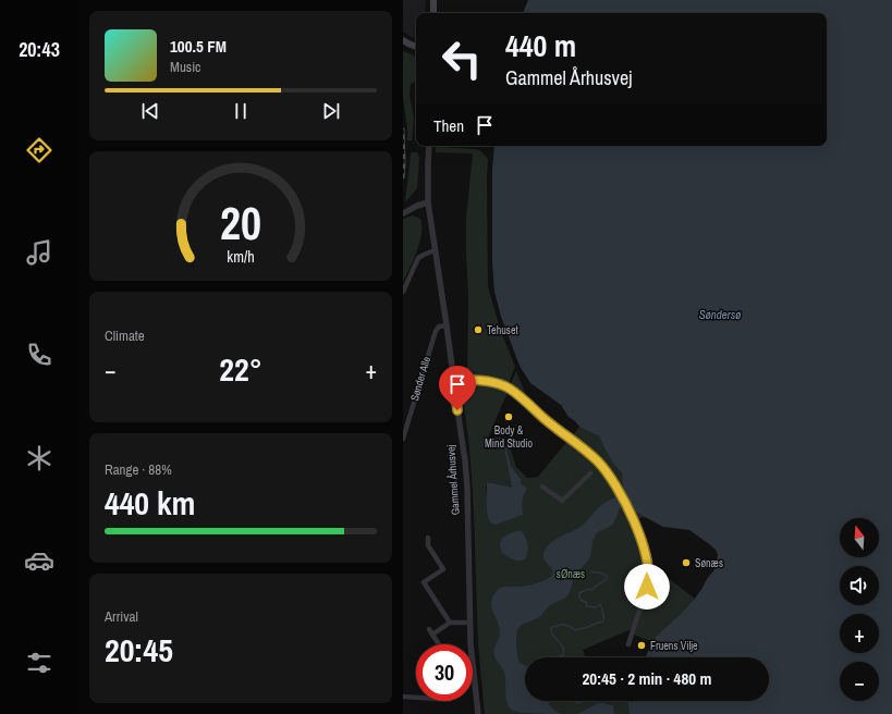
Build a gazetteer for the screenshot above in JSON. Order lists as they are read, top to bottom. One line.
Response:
{"streets":{"street":["Sønder Alle","Gammel Århusvej"]},"crossings":[["Sønder Alle","Gammel Århusvej"]],"water":["Søndersø"],"parks":["sØnæs"],"places":["Tehuset","Body & Mind Studio","Sønæs","Fruens Vilje"],"north":"top","page":{"tabs":"20:43","turn":["440 m","Gammel Århusvej"],"song":["100.5 FM","Music"],"then":"Then","tile":["Climate",["Range · 88%","440 km"],["Arrival","20:45"]],"heat":["−","22°","+"],"map_buttons":["+","−"],"limit":"30","trip":"20:45 · 2 min · 480 m","gauge":["20","km/h"]}}
